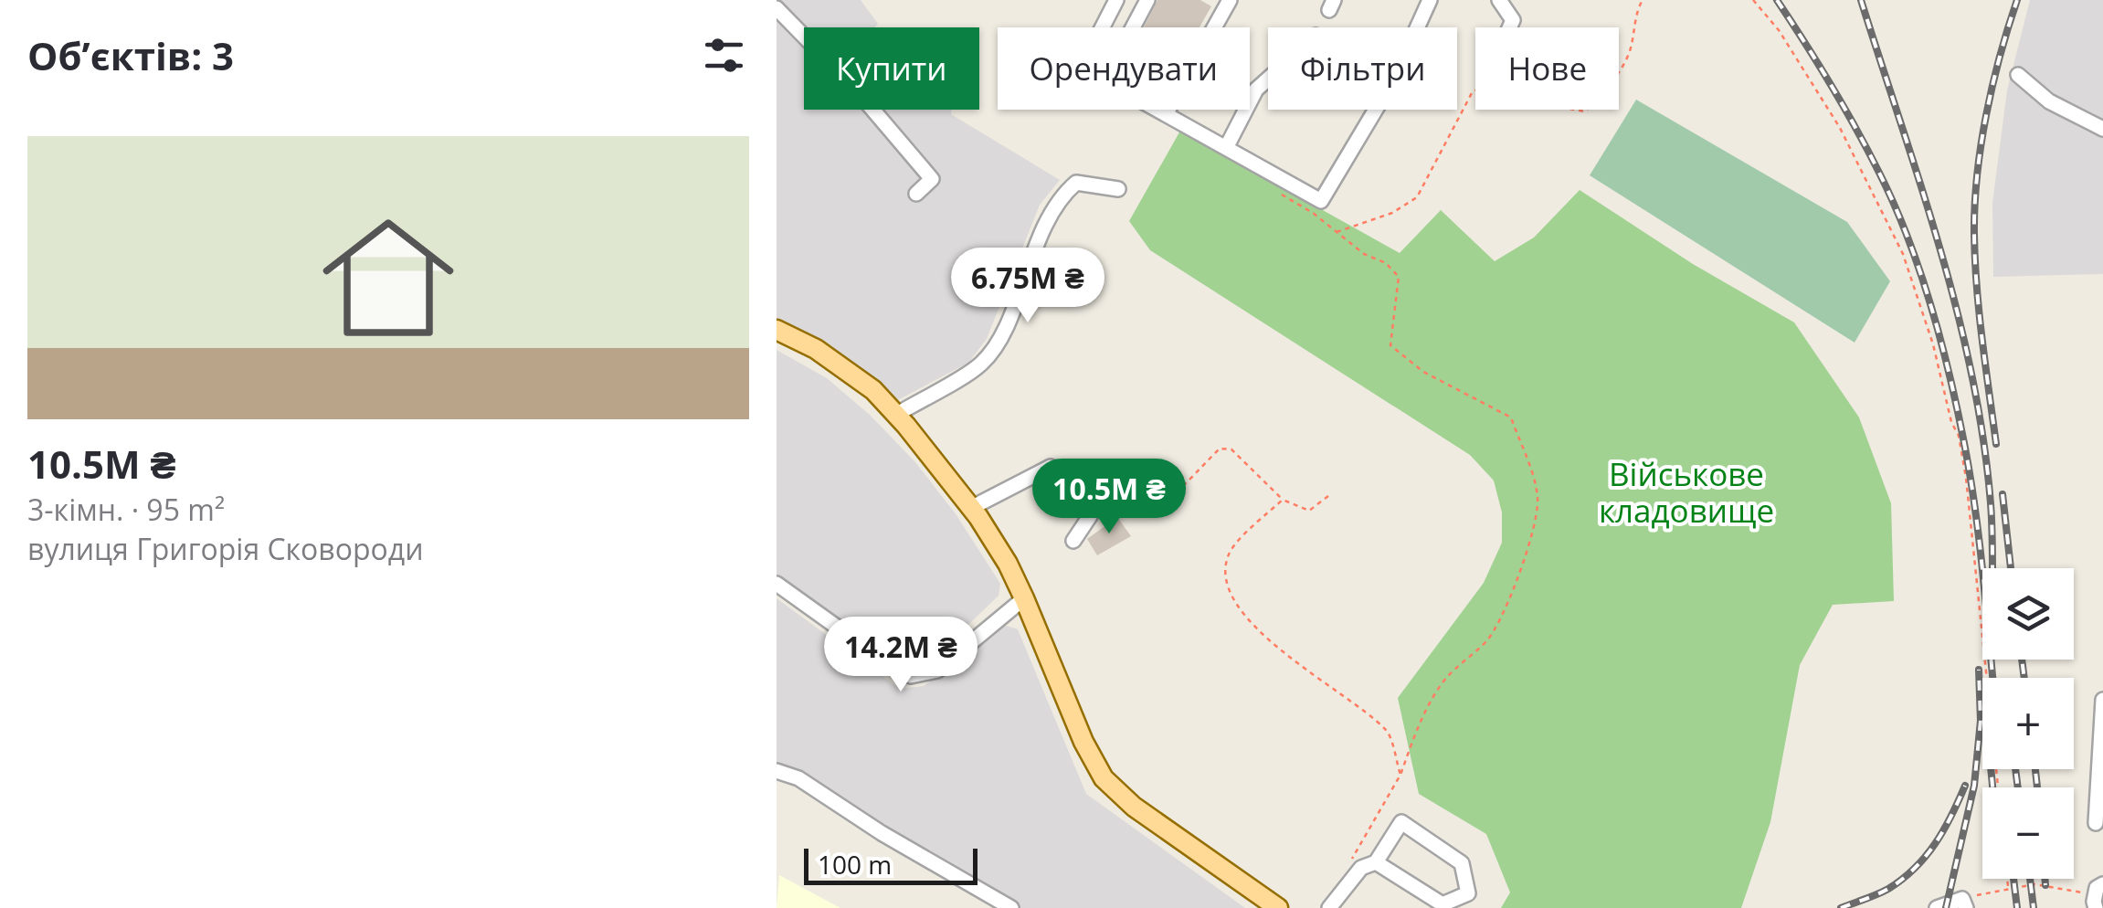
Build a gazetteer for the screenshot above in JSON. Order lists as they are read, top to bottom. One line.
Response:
{"parks":["Військове кладовище"],"scale_bar":"100 m","page":{"heading":"Об’єктів: 3","chip":["Купити","Орендувати","Фільтри","Нове"],"list":[{"name":"10.5M ₴","note":"3-кімн. · 95 m² · вулиця Григорія Сковороди"}],"price":["6.75M ₴","10.5M ₴","14.2M ₴"],"map_buttons":["+","−"],"scale":"100 m"}}
